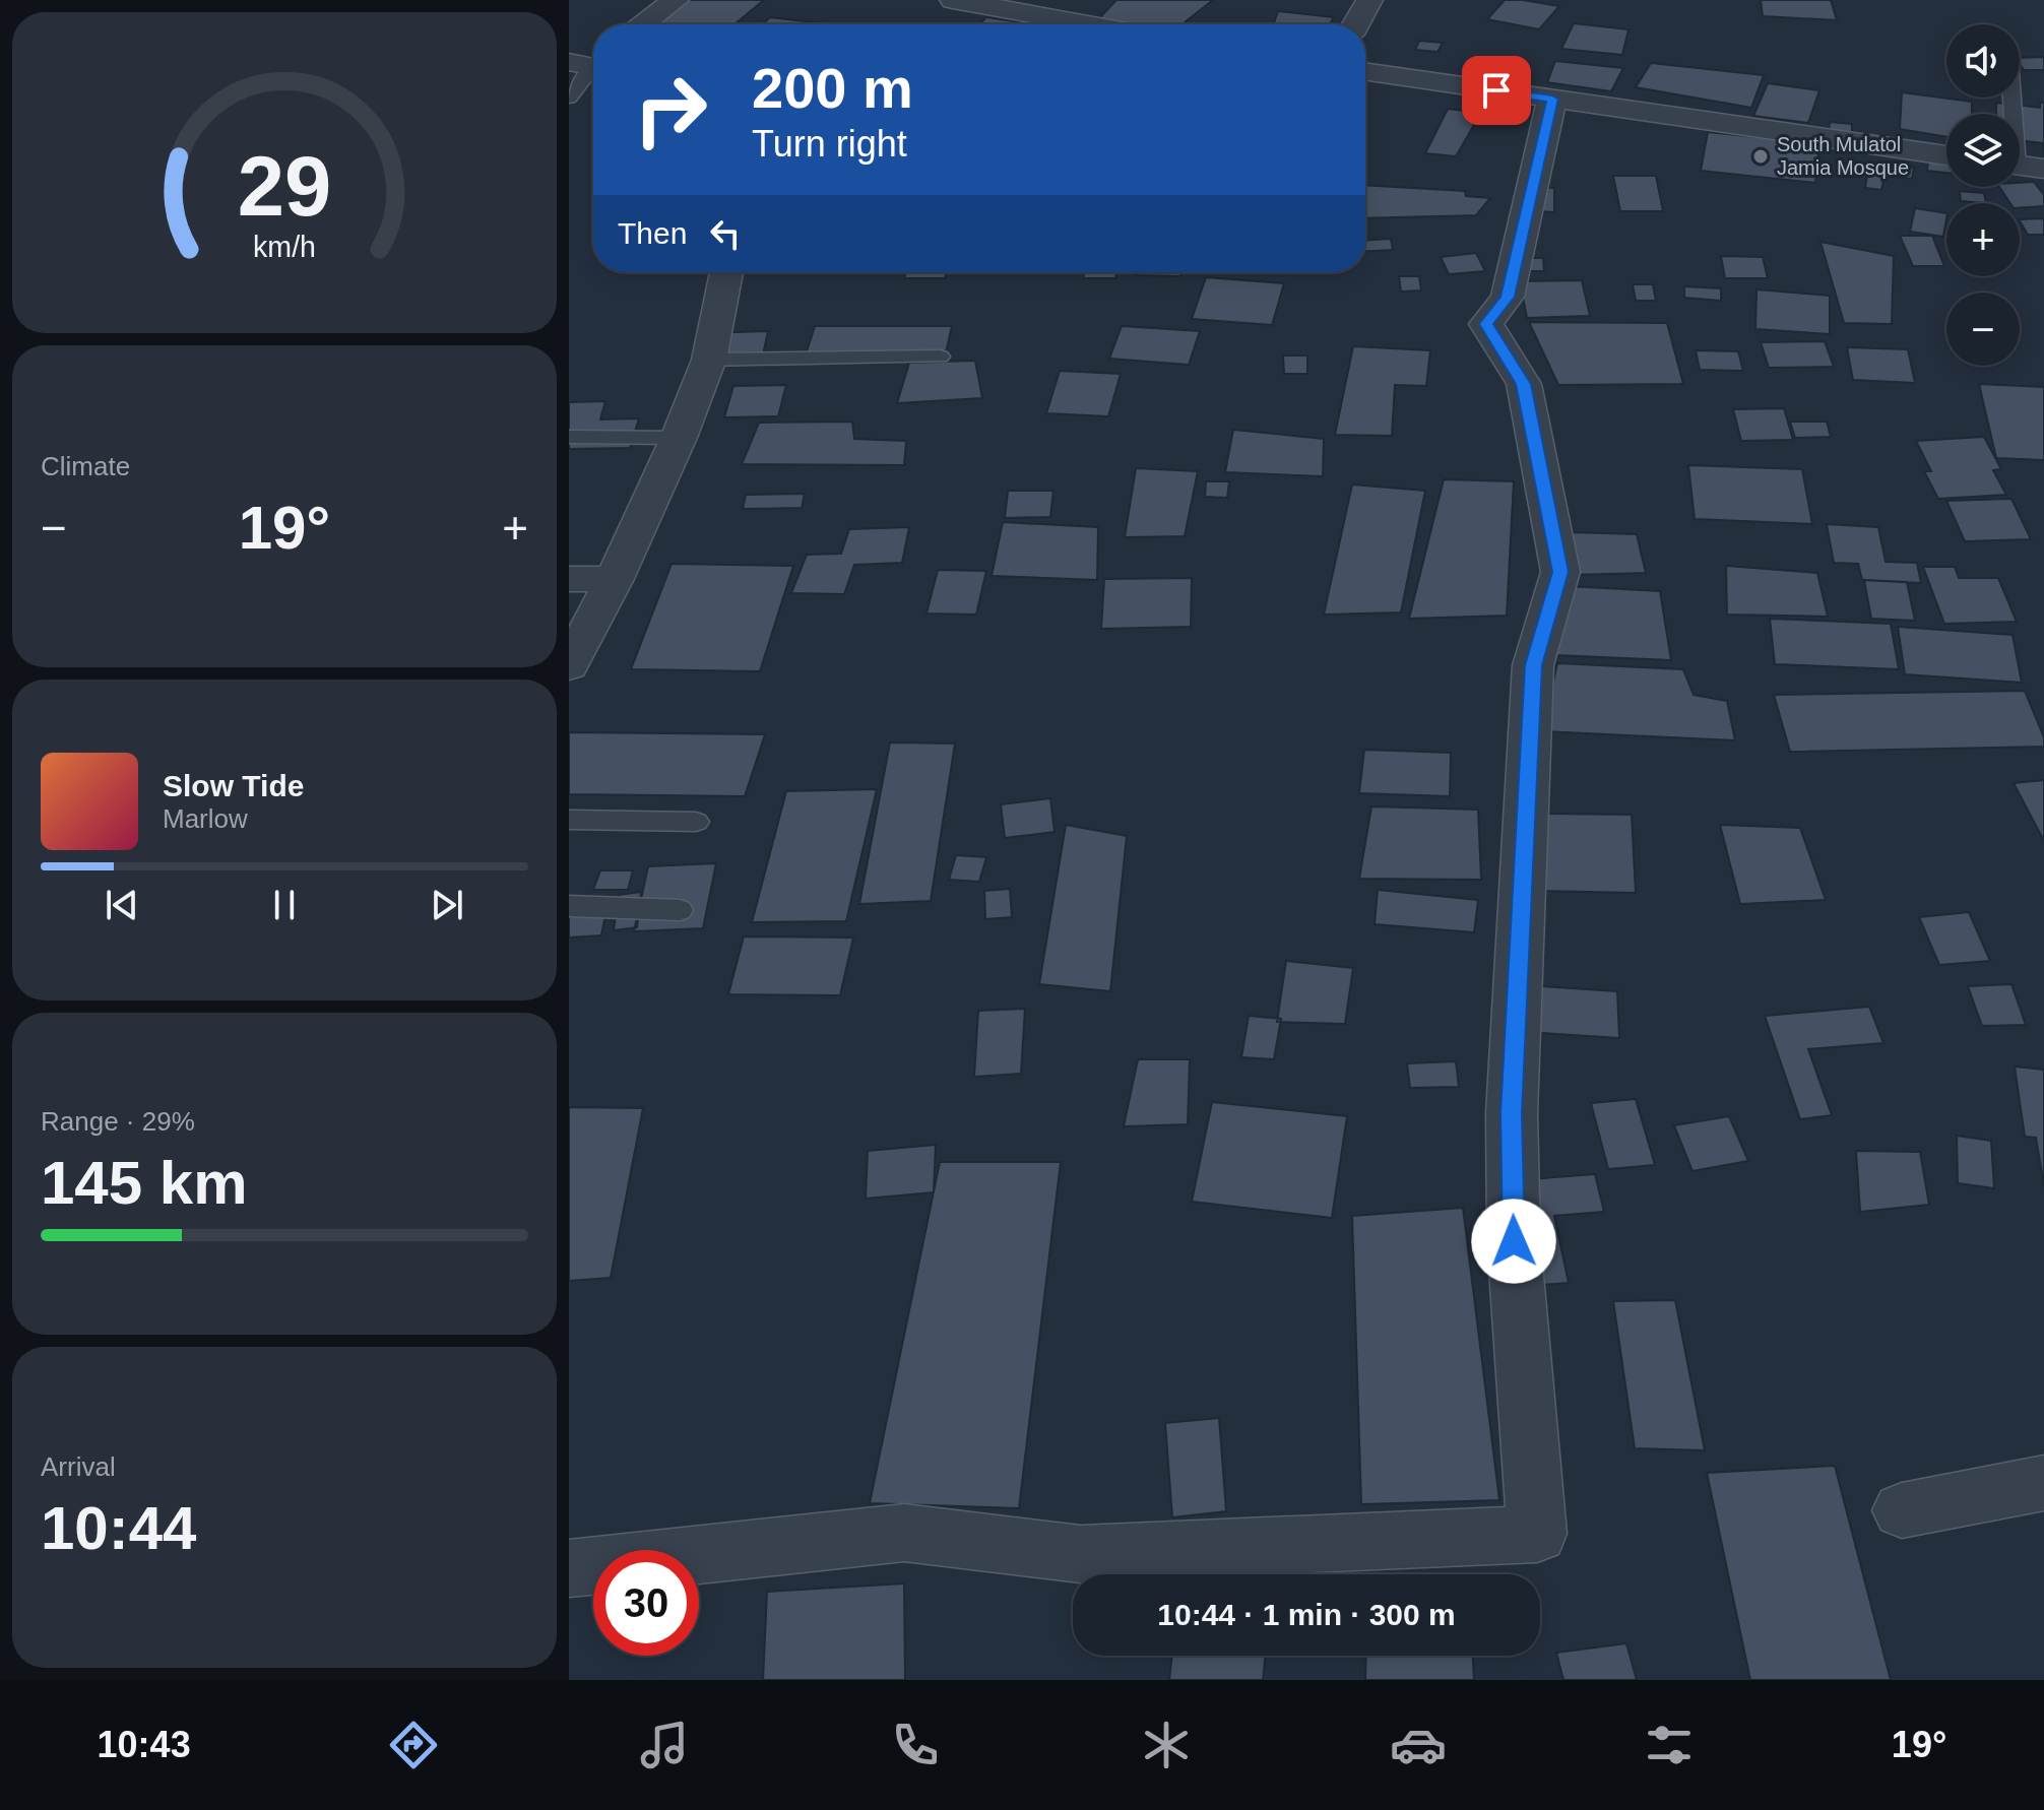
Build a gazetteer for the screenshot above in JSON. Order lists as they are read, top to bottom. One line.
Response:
{"places":["South Mulatol Jamia Mosque"],"page":{"map_buttons":["+","−"],"turn":["200 m","Turn right"],"then":"Then","tile":["Climate",["Range · 29%","145 km"],["Arrival","10:44"]],"heat":["−","19°","+"],"song":["Slow Tide","Marlow"],"limit":"30","trip":"10:44 · 1 min · 300 m","tabs":["10:43","19°"],"gauge":["29","km/h"]}}
